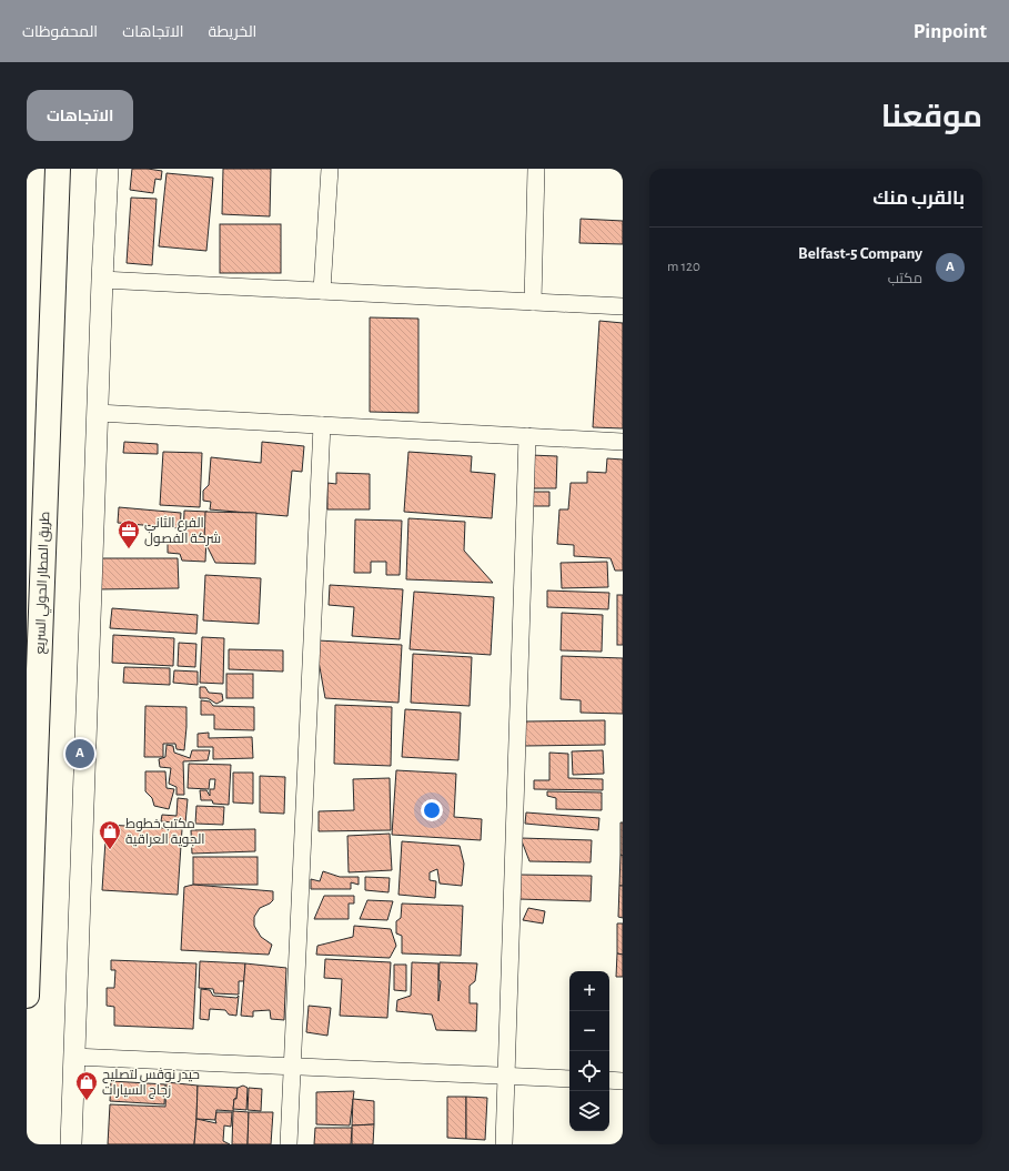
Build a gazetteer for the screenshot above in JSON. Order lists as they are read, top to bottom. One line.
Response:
{"streets":{"highway":["طريق المطار الحولي السريع"]},"places":{"office":["الفرع الثاني شركة الفصول"],"shop":["مكتب خطوط الجوية العراقية","حيدر نوڤس لتصليح زجاج السيارات"]},"page":{"header":"Pinpoint","nav":["الخريطة","الاتجاهات","المحفوظات"],"title":"موقعنا","buttons":"الاتجاهات","heading":"بالقرب منك","list":[{"mark":"A","name":"Belfast-5 Company","note":"مكتب","value":"120 m"}],"pins":"A","map_buttons":["+","−"]}}
